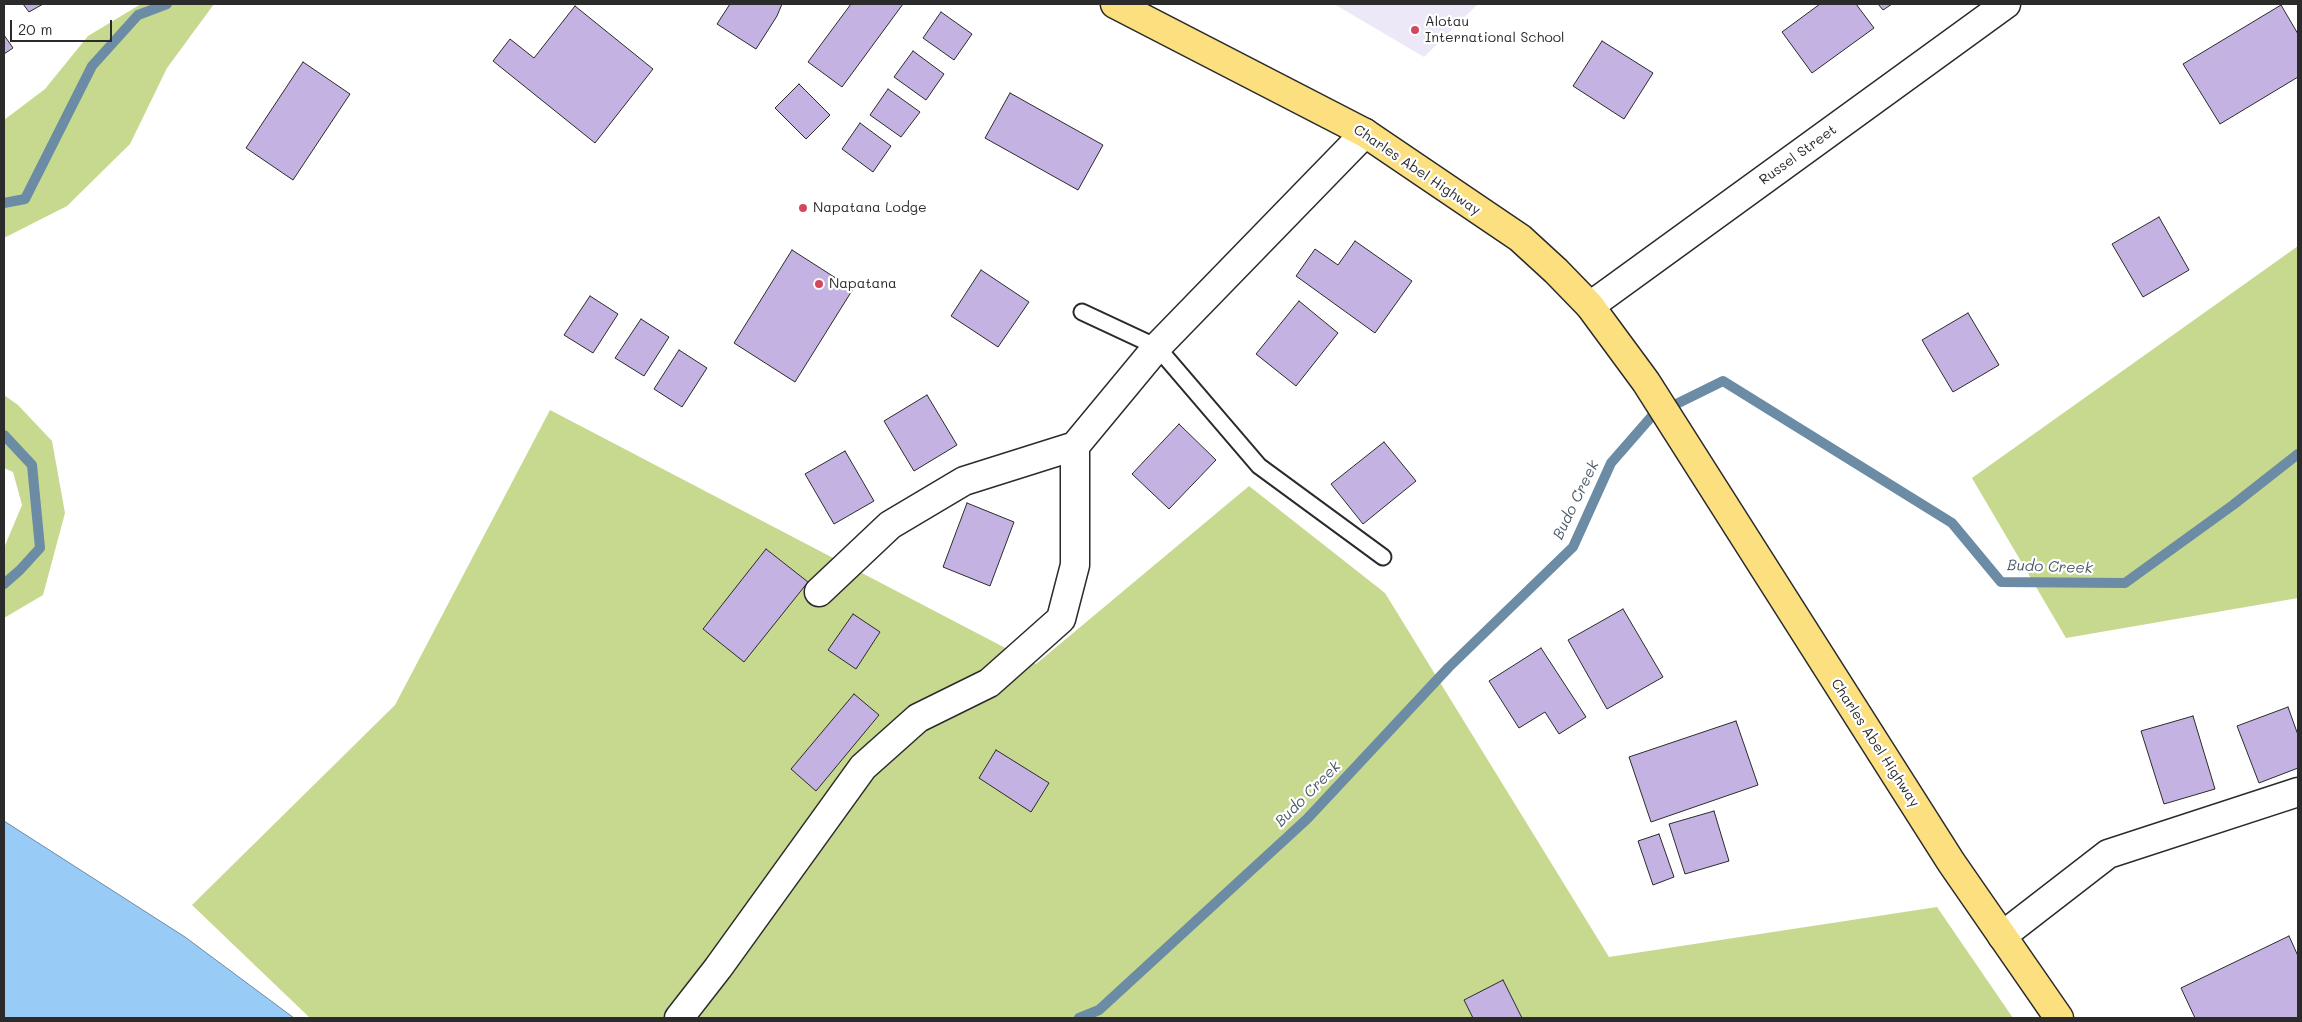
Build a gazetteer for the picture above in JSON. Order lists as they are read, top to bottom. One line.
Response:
{"streets":{"main road":["Charles Abel Highway"],"street":["Russel Street"]},"crossings":[["Russel Street","Charles Abel Highway"]],"water":["Budo Creek"],"places":["Alotau International School","Napatana Lodge","Napatana"],"scale_bar":"20 m"}
